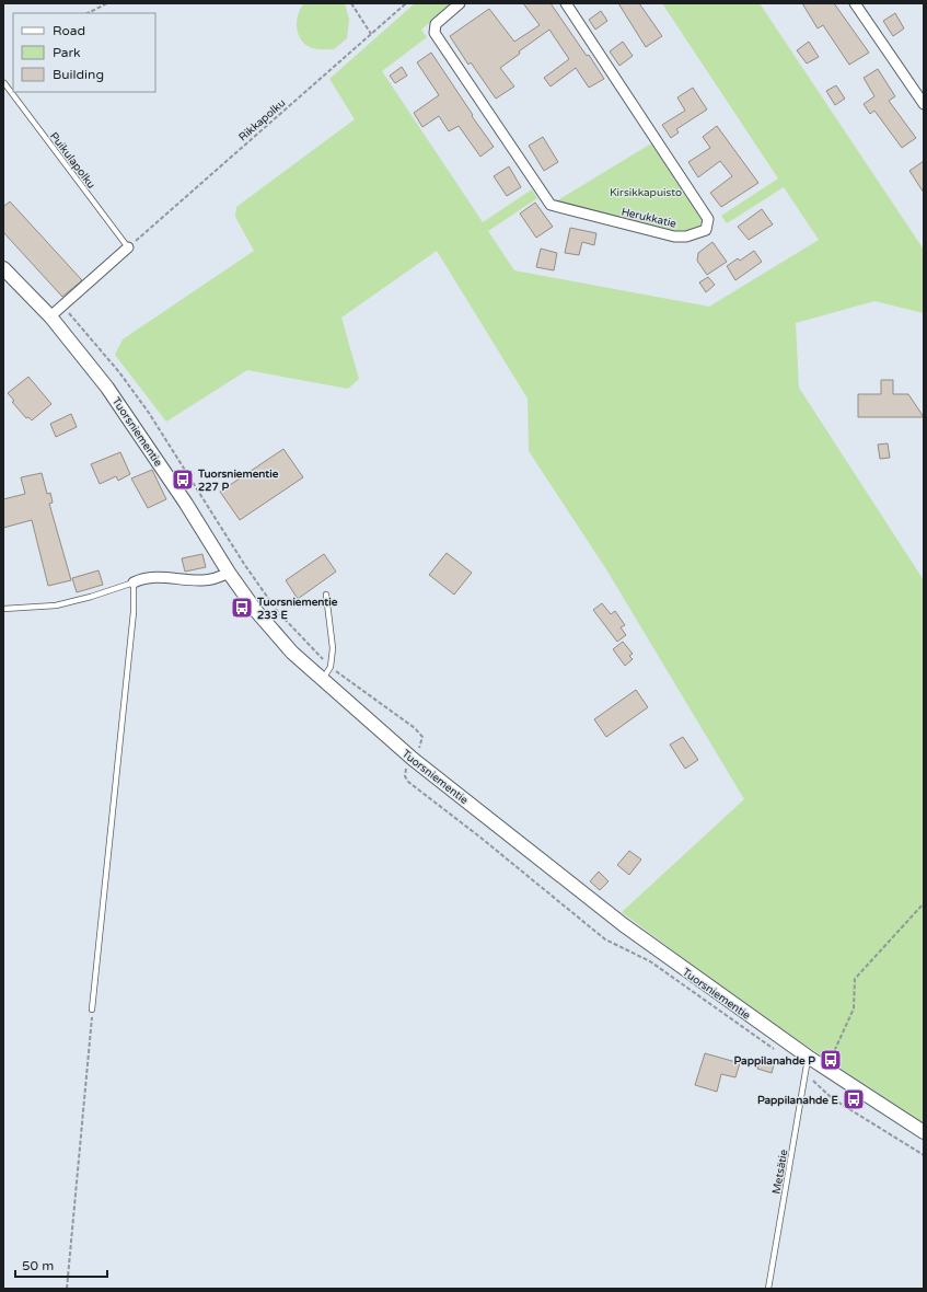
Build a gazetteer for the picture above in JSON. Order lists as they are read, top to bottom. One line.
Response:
{"streets":{"main road":["Tuorsniementie"],"street":["Herukkatie"],"lane":["Puikulapolku","Metsätie"],"path":["Rikkapolku"]},"crossings":[["Rikkapolku","Puikulapolku"],["Tuorsniementie","Metsätie"]],"parks":["Kirsikkapuisto"],"places":{"bus stop":["Tuorsniementie 227 P","Tuorsniementie 233 E","Pappilanahde P","Pappilanahde E"]},"legend":["Road","Park","Building"],"scale_bar":"50 m"}
